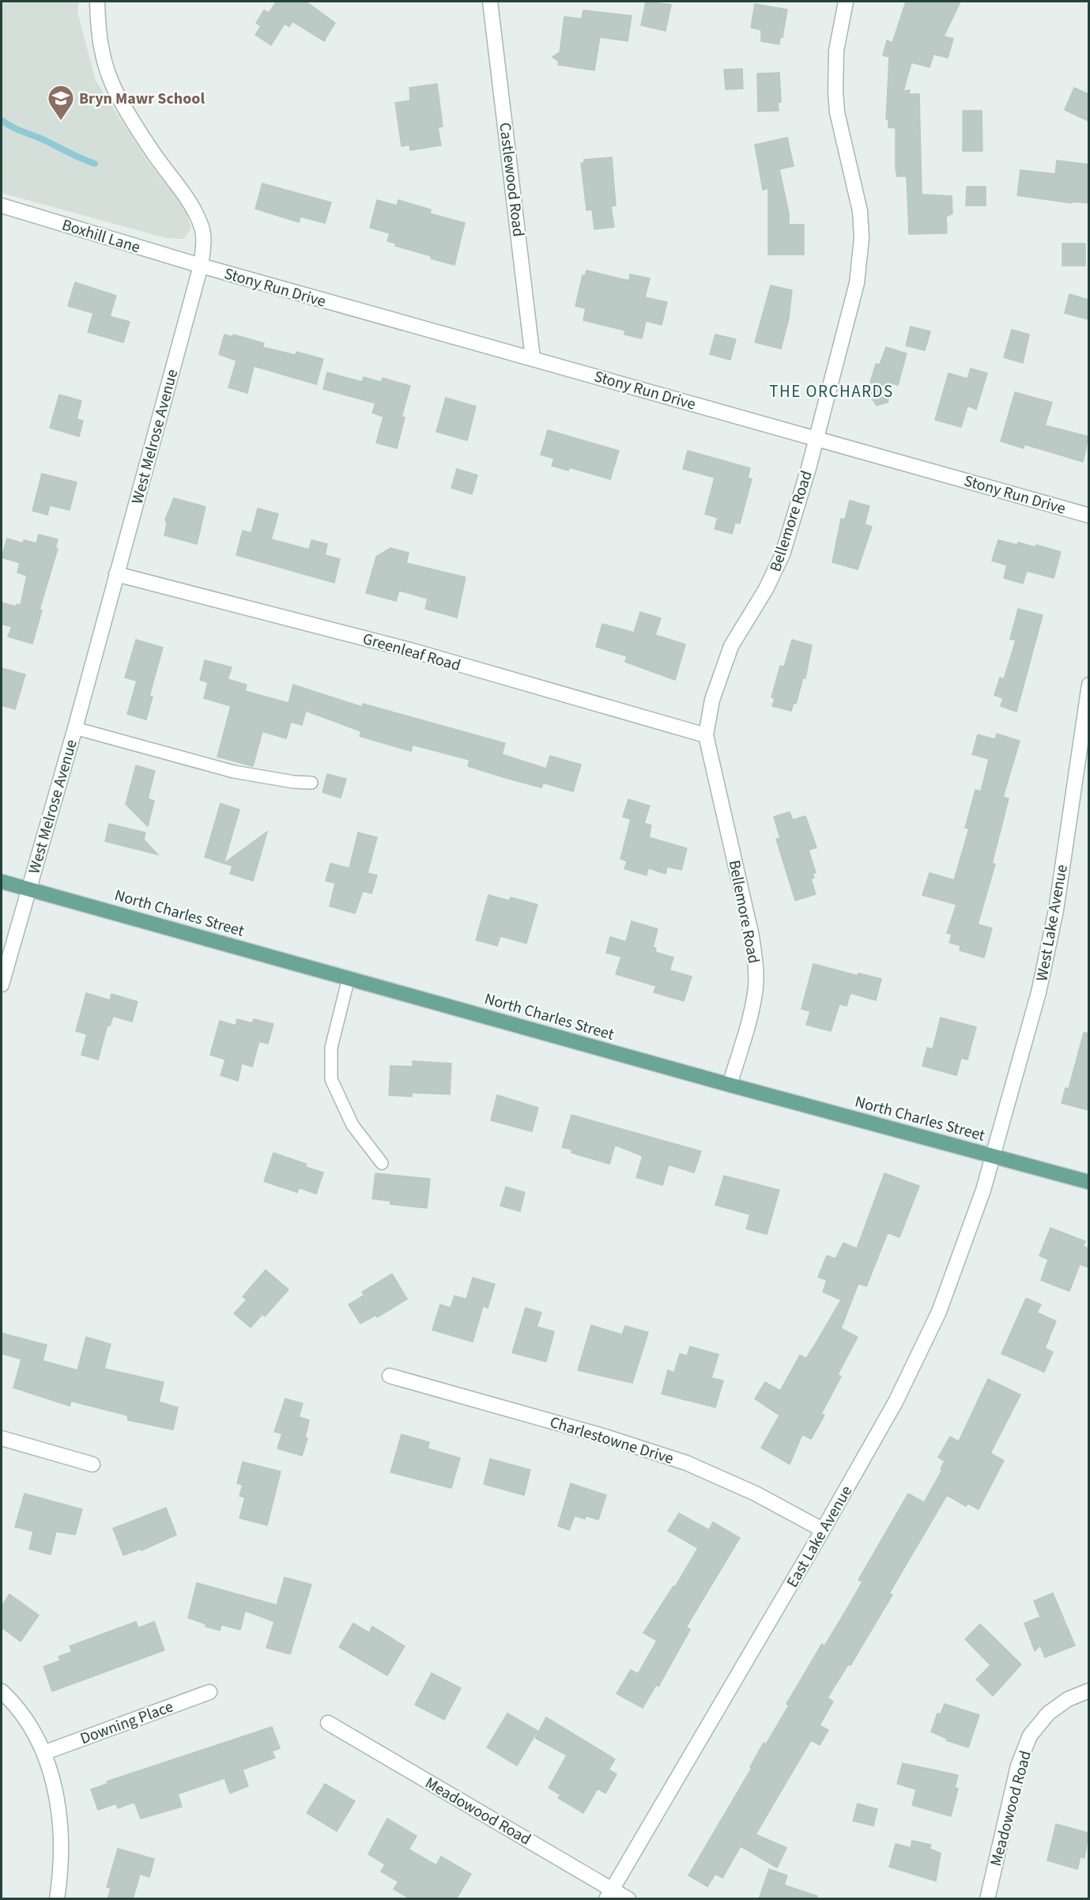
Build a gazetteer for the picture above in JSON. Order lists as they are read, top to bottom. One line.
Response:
{"streets":{"main road":["North Charles Street"],"street":["Castlewood Road","Boxhill Lane","Stony Run Drive","West Melrose Avenue","Bellemore Road","Greenleaf Road","West Lake Avenue","Charlestowne Drive","East Lake Avenue","Downing Place","Meadowood Road"]},"crossings":[["Castlewood Road","Stony Run Drive"],["Boxhill Lane","Stony Run Drive"],["Boxhill Lane","West Melrose Avenue"],["Stony Run Drive","West Melrose Avenue"],["Stony Run Drive","Bellemore Road"],["West Melrose Avenue","Greenleaf Road"],["West Melrose Avenue","North Charles Street"],["Bellemore Road","Greenleaf Road"],["Bellemore Road","North Charles Street"],["North Charles Street","West Lake Avenue"],["North Charles Street","East Lake Avenue"],["West Lake Avenue","East Lake Avenue"],["Charlestowne Drive","East Lake Avenue"],["East Lake Avenue","Meadowood Road"]],"districts":["THE ORCHARDS"],"places":{"school or university":["Bryn Mawr School"]}}
